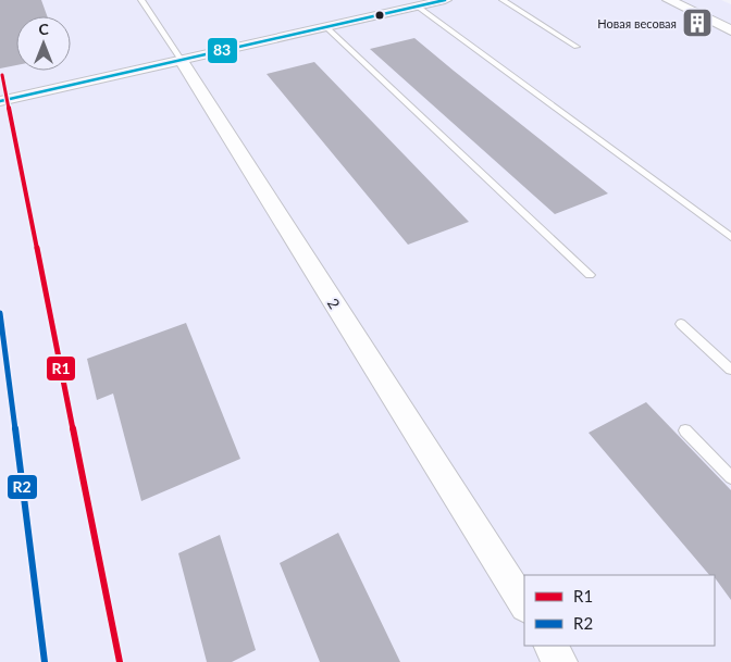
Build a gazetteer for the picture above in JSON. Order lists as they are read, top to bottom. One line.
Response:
{"streets":{"street":["2"]},"places":{"building":["Новая весовая"]},"lines":["transit line 83","transit line R1","transit line R2"],"legend":["R1","R2"],"north":"top"}
